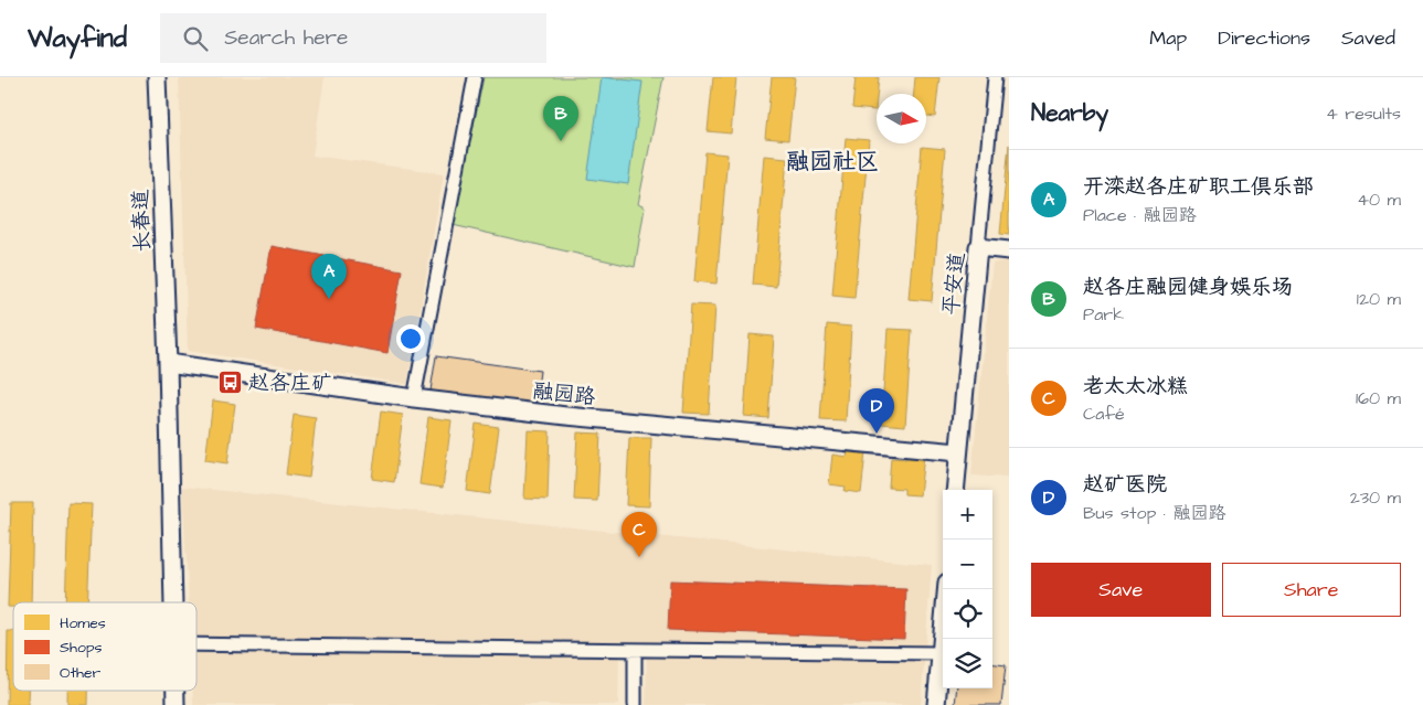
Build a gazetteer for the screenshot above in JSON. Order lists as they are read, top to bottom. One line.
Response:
{"streets":{"street":["长春道","平安道","融园路"]},"crossings":[["长春道","融园路"],["平安道","融园路"]],"districts":["融园社区"],"places":{"bus stop":["赵各庄矿"]},"legend":["Homes","Shops","Other"],"north":"right","page":{"header":"Wayfind","search":"Search here","nav":["Map","Directions","Saved"],"heading":["Nearby","4 results"],"pins":["B","A","D","C"],"list":[{"mark":"A","name":"开滦赵各庄矿职工俱乐部","note":"Place · 融园路","value":"40 m"},{"mark":"B","name":"赵各庄融园健身娱乐场","note":"Park","value":"120 m"},{"mark":"C","name":"老太太冰糕","note":"Café","value":"160 m"},{"mark":"D","name":"赵矿医院","note":"Bus stop · 融园路","value":"230 m"}],"map_buttons":["+","−"],"buttons":["Save","Share"]}}
